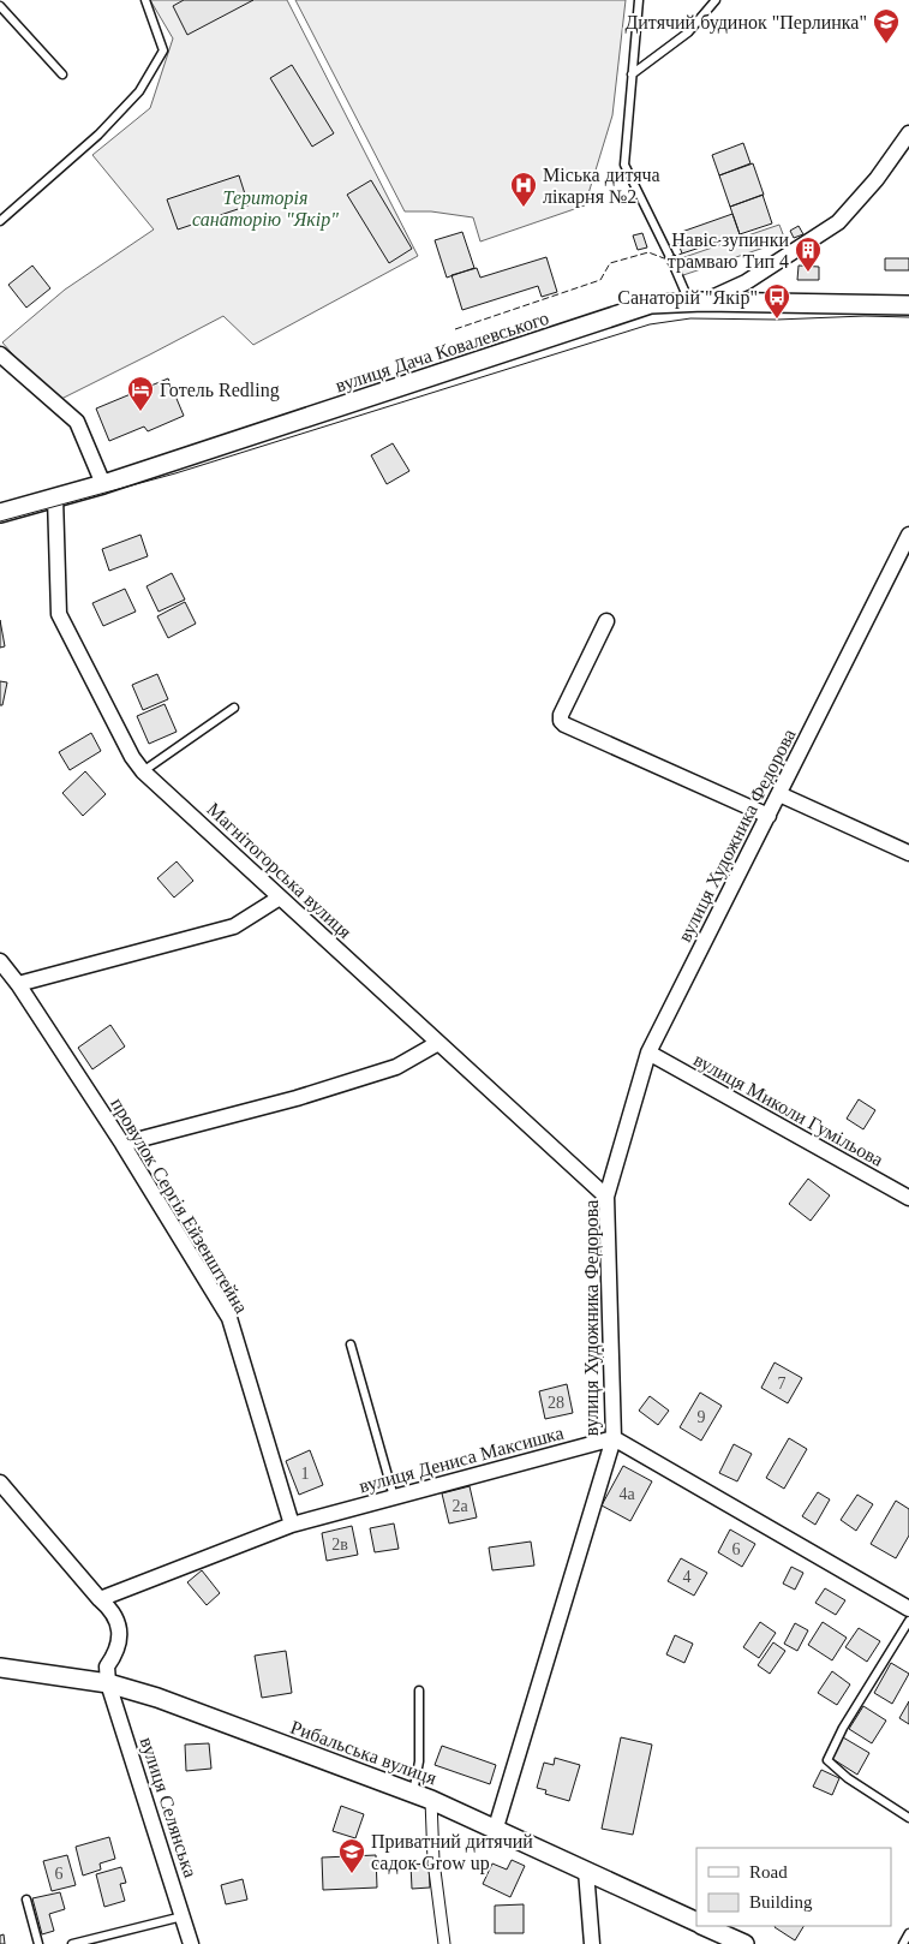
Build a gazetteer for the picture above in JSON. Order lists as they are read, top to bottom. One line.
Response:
{"streets":{"street":["вулиця Дача Ковалевського","вулиця Художника Федорова","Магнітогорська вулиця","вулиця Миколи Гумільова","провулок Сергія Ейзенштейна","вулиця Дениса Максишка","Рибальська вулиця","вулиця Селянська"]},"crossings":[["вулиця Дача Ковалевського","Магнітогорська вулиця"],["вулиця Художника Федорова","Магнітогорська вулиця"],["вулиця Художника Федорова","вулиця Миколи Гумільова"],["вулиця Художника Федорова","вулиця Дениса Максишка"],["вулиця Художника Федорова","Рибальська вулиця"],["провулок Сергія Ейзенштейна","вулиця Дениса Максишка"],["Рибальська вулиця","вулиця Селянська"]],"parks":["Територія санаторію \"Якір\""],"places":{"school or university":["Дитячий будинок \"Перлинка\"","Приватний дитячий садок Grow up"],"hospital":["Міська дитяча лікарня №2"],"building":["Навіс зупинки трамваю Тип 4"],"bus stop":["Санаторій \"Якір\""],"hotel":["Готель Redling"]},"house_numbers":["7","28","9","1","4а","2а","2в","6","4","6"],"legend":["Road","Building"]}
